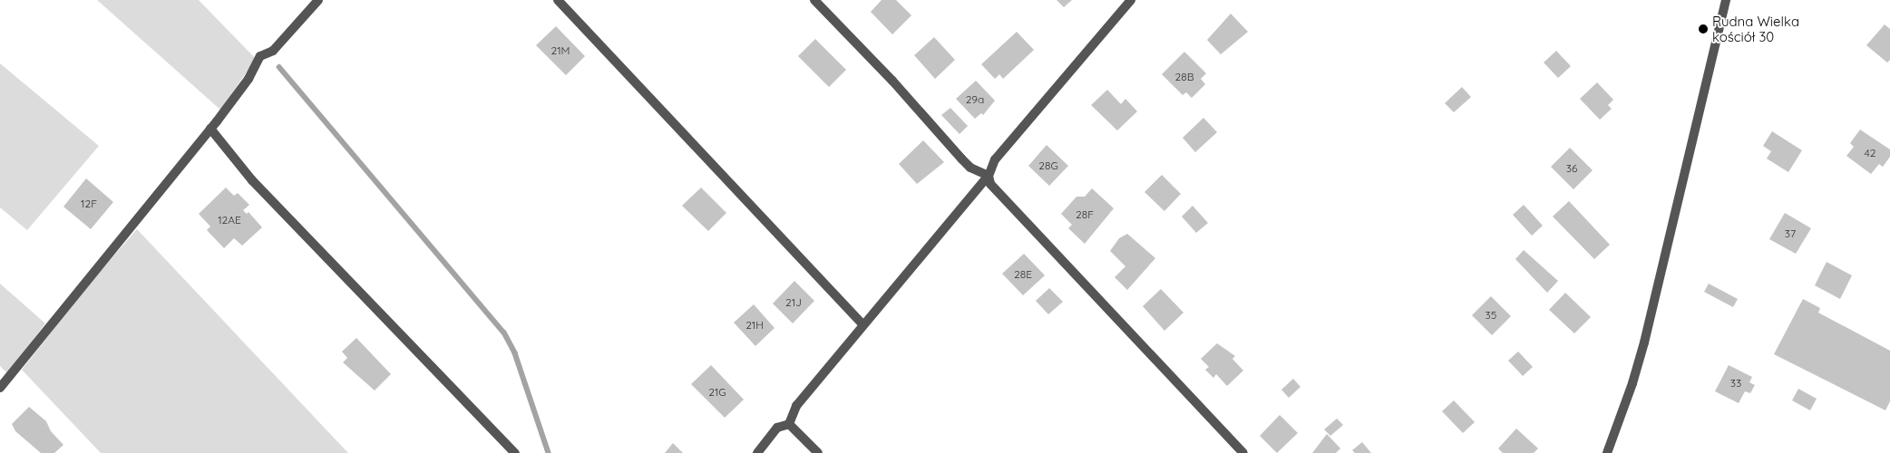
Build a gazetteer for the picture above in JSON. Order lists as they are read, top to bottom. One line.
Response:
{"places":["Rudna Wielka kościół 30"],"house_numbers":["21M","28B","29a","42","28G","36","12F","28F","12AE","37","28E","21J","35","21H","33","21G"]}
